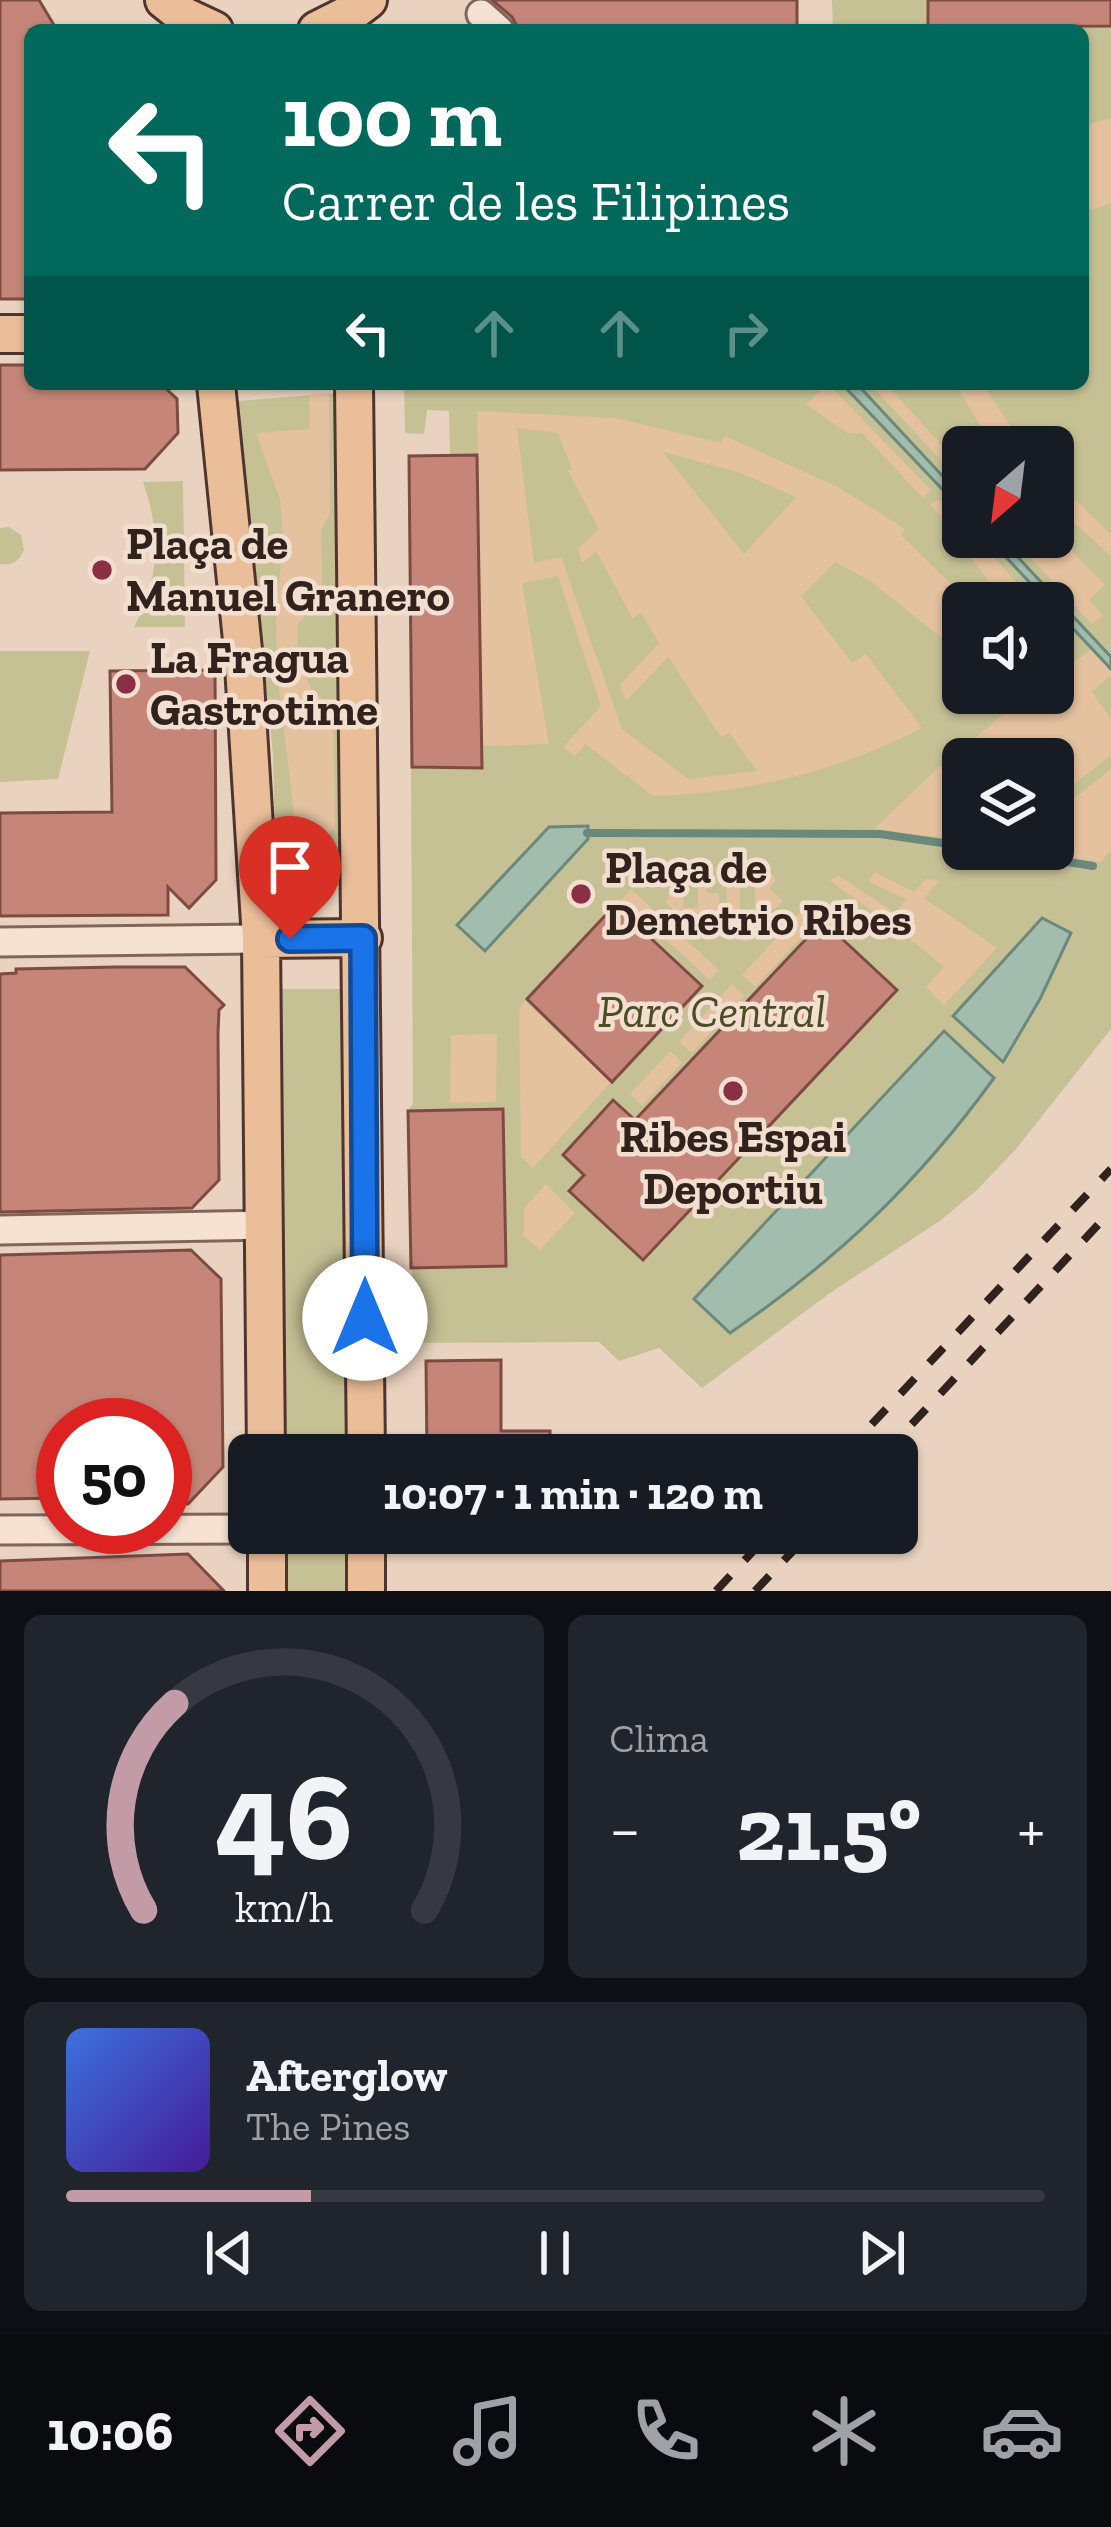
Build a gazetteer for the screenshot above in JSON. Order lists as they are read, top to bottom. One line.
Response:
{"parks":["Parc Central"],"places":["Plaça de Manuel Granero","La Fragua Gastrotime","Plaça de Demetrio Ribes","Ribes Espai Deportiu"],"north":"bottom left","page":{"turn":["100 m","Carrer de les Filipines"],"limit":"50","trip":"10:07 · 1 min · 120 m","tile":"Clima","heat":["−","21.5°","+"],"song":["Afterglow","The Pines"],"tabs":"10:06","gauge":["46","km/h"]}}
